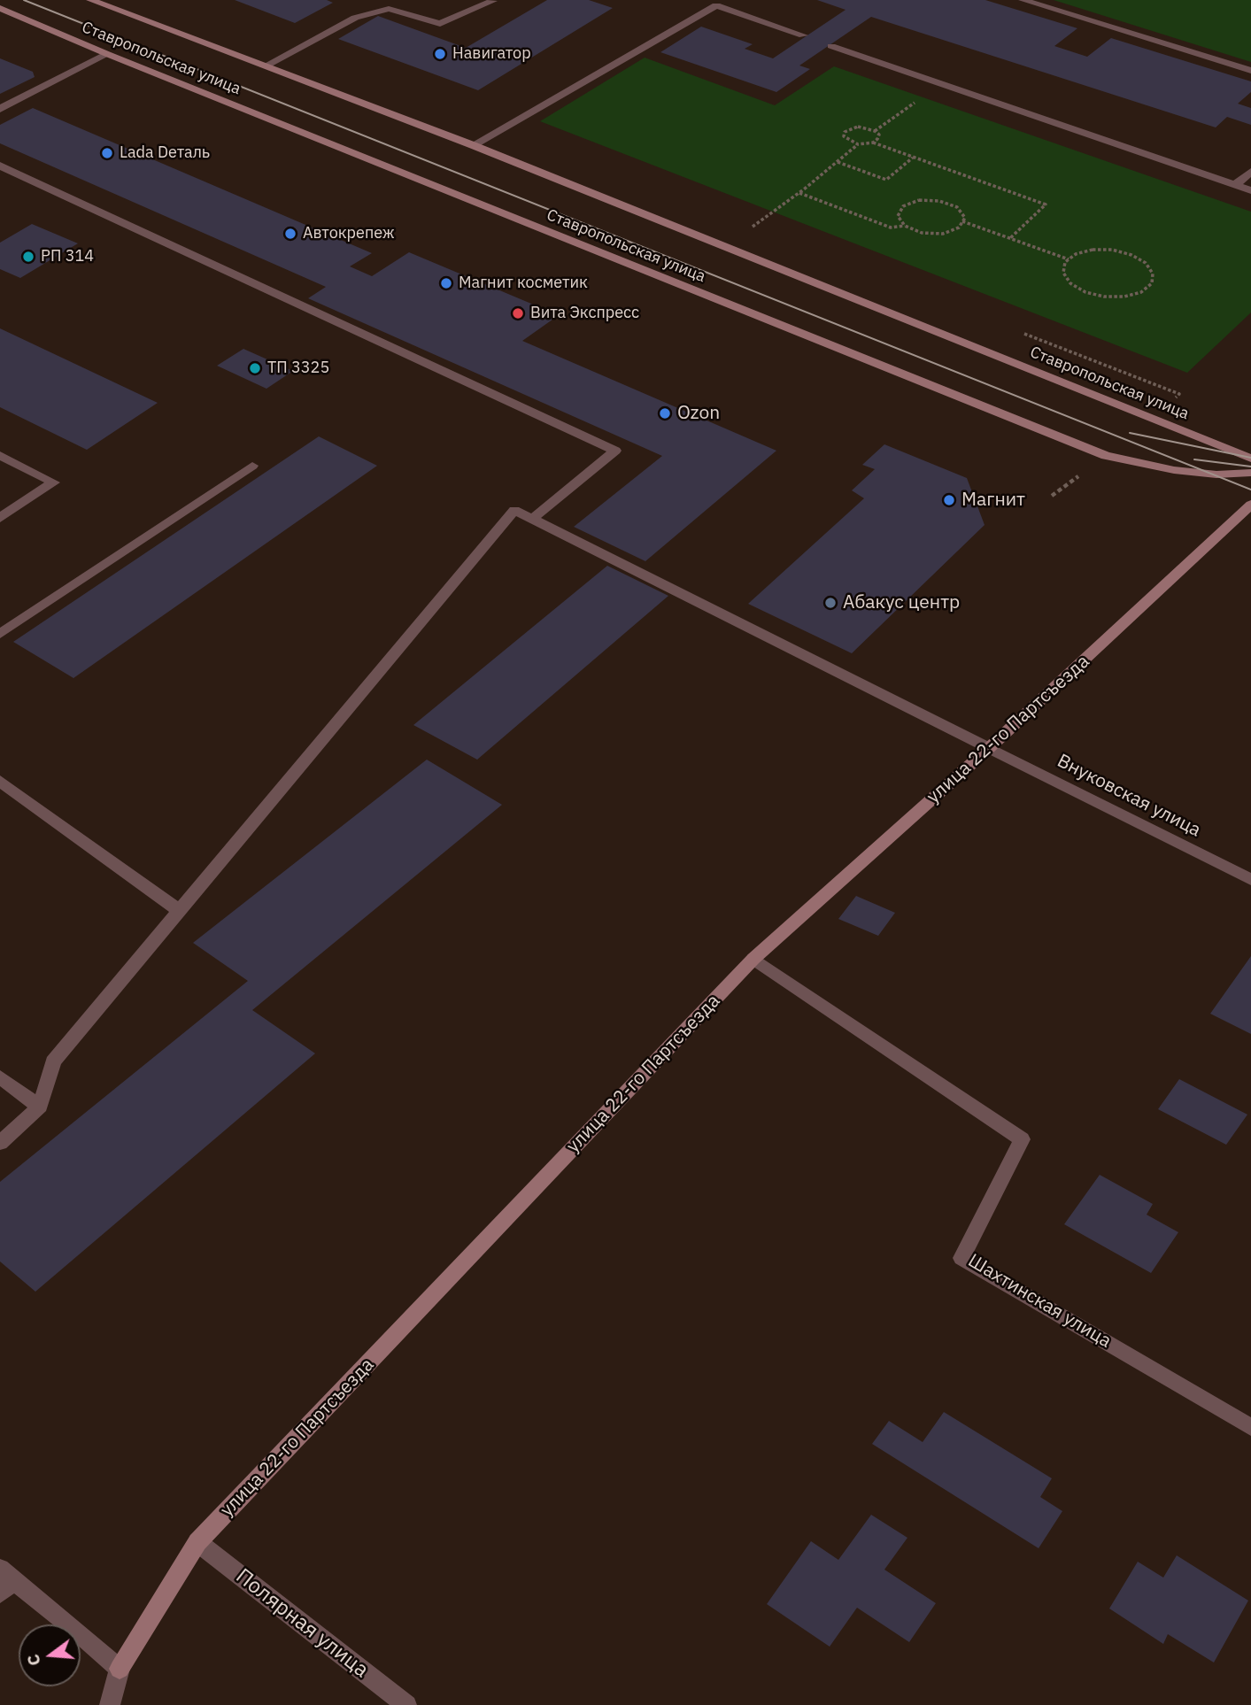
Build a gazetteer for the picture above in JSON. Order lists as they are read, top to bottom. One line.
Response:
{"streets":{"street":["Ставропольская улица","улица 22-го Партсъезда","Внуковская улица","Шахтинская улица","Полярная улица"]},"crossings":[["улица 22-го Партсъезда","Внуковская улица"],["улица 22-го Партсъезда","Шахтинская улица"],["улица 22-го Партсъезда","Полярная улица"]],"places":["Навигатор","Lada Dеталь","Автокрепеж","РП 314","Магнит косметик","Вита Экспресс","ТП 3325","Ozon","Магнит","Абакус центр"],"north":"left"}
